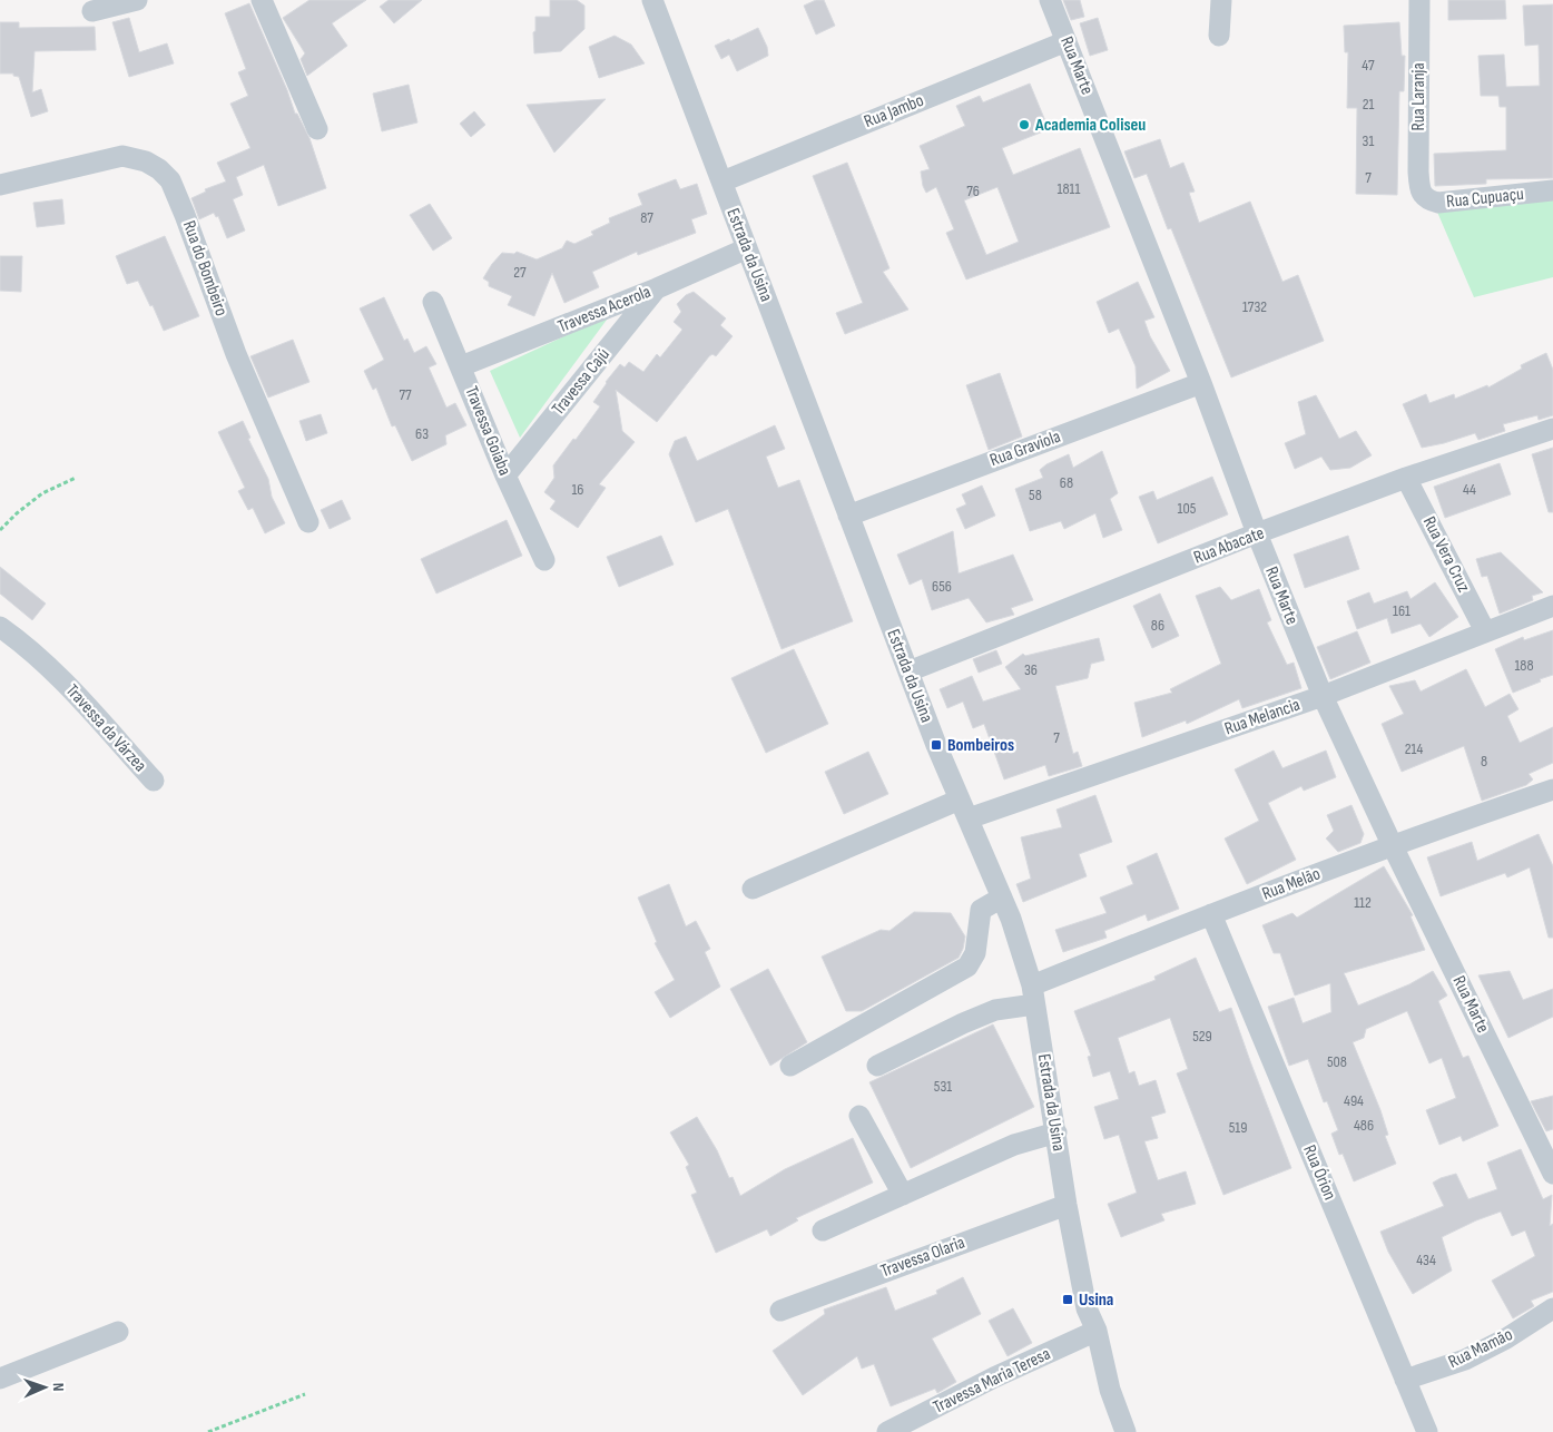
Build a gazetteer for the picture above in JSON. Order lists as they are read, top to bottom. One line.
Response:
{"streets":{"street":["Rua Marte","Rua Laranja","Rua Jambo","Rua Cupuaçu","Estrada da Usina","Rua do Bombeiro","Travessa Acerola","Travessa Cajú","Travessa Goiaba","Rua Graviola","Rua Abacate","Rua Vera Cruz","Rua Melancia","Travessa da Várzea","Rua Melão","Rua Órion","Travessa Olaria","Rua Mamão","Travessa Maria Teresa"]},"crossings":[["Rua Marte","Rua Jambo"],["Rua Marte","Rua Graviola"],["Rua Marte","Rua Abacate"],["Rua Marte","Rua Melancia"],["Rua Marte","Rua Melão"],["Rua Laranja","Rua Cupuaçu"],["Rua Jambo","Estrada da Usina"],["Estrada da Usina","Travessa Acerola"],["Estrada da Usina","Rua Graviola"],["Estrada da Usina","Rua Abacate"],["Estrada da Usina","Rua Melancia"],["Estrada da Usina","Rua Melão"],["Estrada da Usina","Travessa Olaria"],["Estrada da Usina","Travessa Maria Teresa"],["Travessa Acerola","Travessa Cajú"],["Travessa Acerola","Travessa Goiaba"],["Travessa Cajú","Travessa Goiaba"],["Rua Abacate","Rua Vera Cruz"],["Rua Vera Cruz","Rua Melancia"],["Rua Melão","Rua Órion"],["Rua Órion","Rua Mamão"]],"places":{"other":["Academia Coliseu"],"transit":["Bombeiros","Usina"]},"house_numbers":["47","21","31","7","1811","76","87","27","1732","77","63","68","16","44","58","105","656","161","86","188","36","7","214","8","112","529","508","531","494","486","519","434"],"north":"right"}
